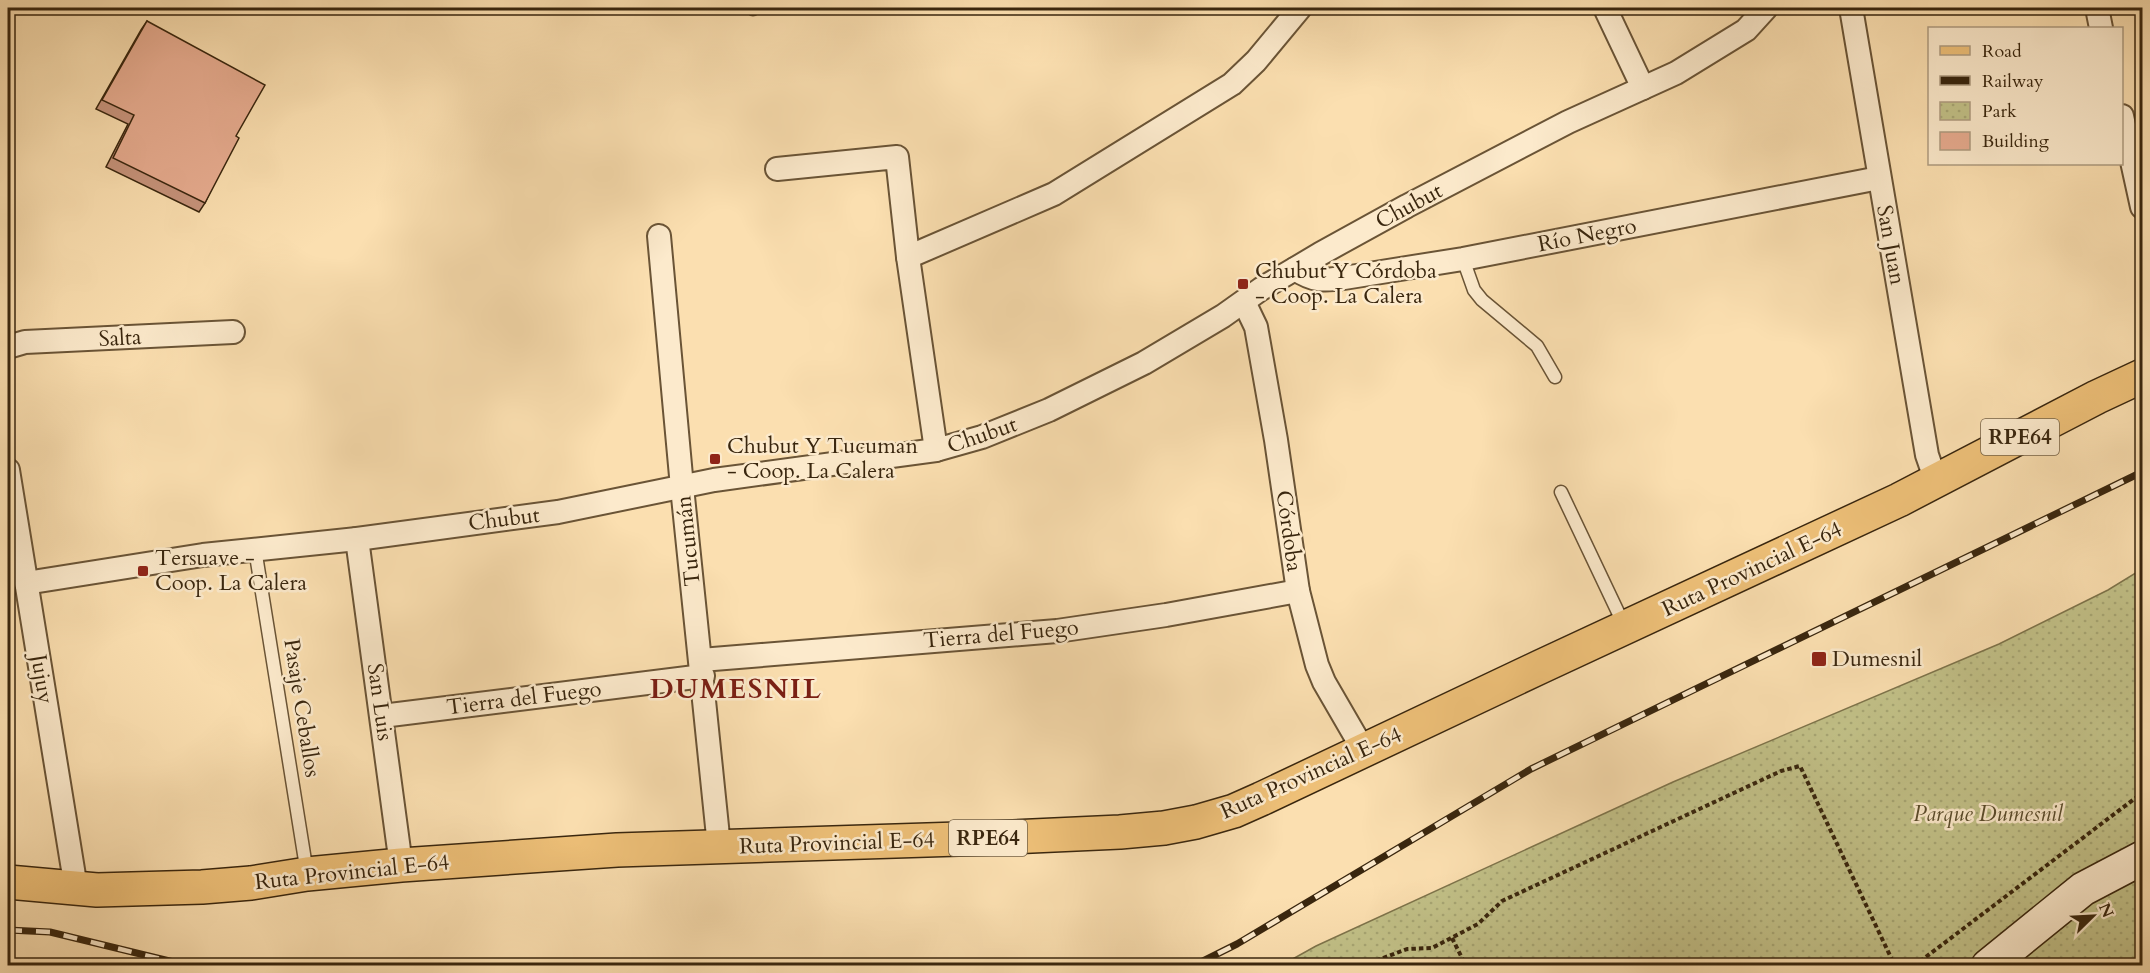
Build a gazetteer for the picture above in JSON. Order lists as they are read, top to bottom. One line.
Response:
{"streets":{"main road":["RPE64","Ruta Provincial E-64"],"street":["Chubut","Río Negro","San Juan","Salta","Córdoba","Tucumán","Tierra del Fuego","Jujuy","San Luis"],"lane":["Pasaje Ceballos"]},"crossings":[["Chubut","Río Negro"],["Chubut","Córdoba"],["Chubut","Tucumán"],["Chubut","Jujuy"],["Chubut","San Luis"],["Chubut","Pasaje Ceballos"],["Río Negro","San Juan"],["San Juan","Ruta Provincial E-64"],["Córdoba","Ruta Provincial E-64"],["Córdoba","Tierra del Fuego"],["Tucumán","Ruta Provincial E-64"],["Tucumán","Tierra del Fuego"],["Ruta Provincial E-64","Jujuy"],["Ruta Provincial E-64","San Luis"],["Ruta Provincial E-64","Pasaje Ceballos"],["Tierra del Fuego","San Luis"]],"districts":["DUMESNIL"],"parks":["Parque Dumesnil"],"places":{"transit":["Chubut Y Córdoba - Coop. La Calera","Chubut Y Tucuman - Coop. La Calera","Tersuave - Coop. La Calera","Dumesnil"]},"legend":["Road","Railway","Park","Building"],"north":"top right"}
